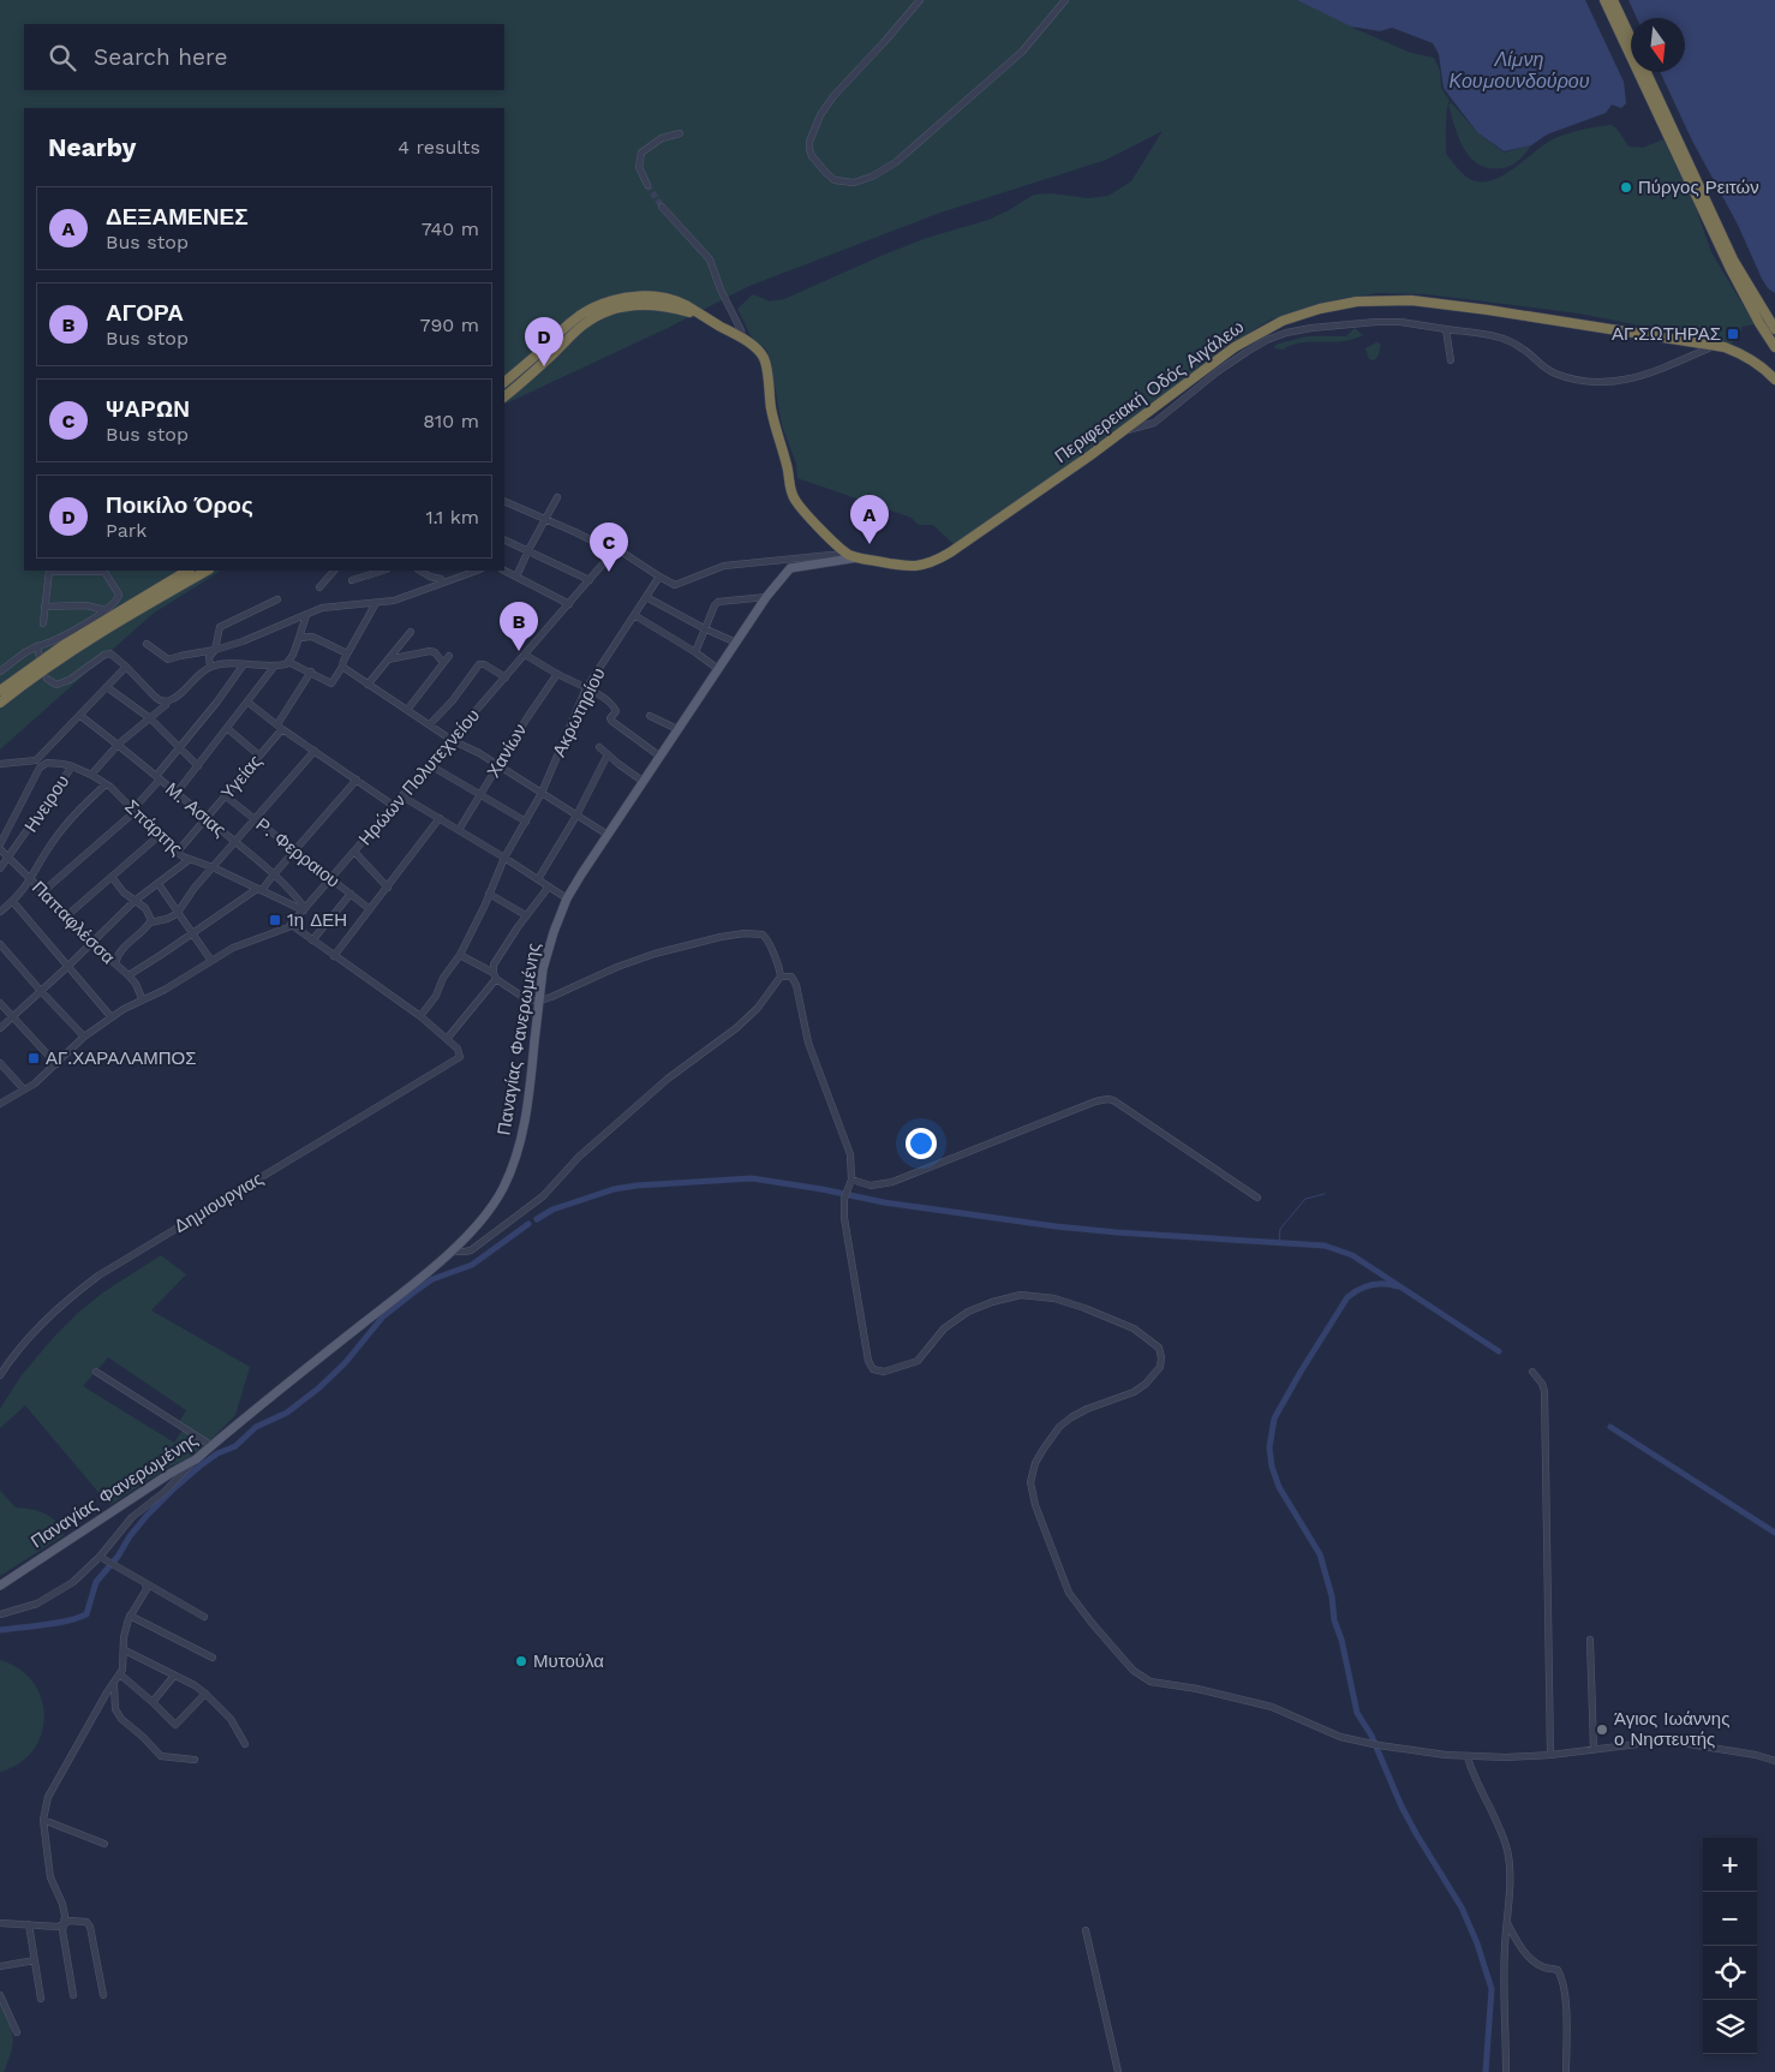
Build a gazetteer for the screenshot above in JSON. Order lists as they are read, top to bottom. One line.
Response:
{"streets":{"highway":["Περιφερειακή Οδός Αιγάλεω"],"main road":["Παναγίας Φανερωμένης"],"street":["Ακρωτηρίου","Χανίων","Υγείας","Ηρώων Πολυτεχνείου","Ηνειρου","Μ. Ασιας","Σπάρτης","Ρ. Φερραιου","Παπαφλέσσα","Δημιουργιας"]},"crossings":[["Περιφερειακή Οδός Αιγάλεω","Παναγίας Φανερωμένης"],["Υγείας","Μ. Ασιας"],["Υγείας","Σπάρτης"],["Υγείας","Ρ. Φερραιου"],["Ηρώων Πολυτεχνείου","Μ. Ασιας"],["Ηρώων Πολυτεχνείου","Σπάρτης"],["Ηρώων Πολυτεχνείου","Ρ. Φερραιου"],["Ηρώων Πολυτεχνείου","Παπαφλέσσα"],["Ηνειρου","Σπάρτης"],["Ηνειρου","Παπαφλέσσα"],["Μ. Ασιας","Σπάρτης"]],"water":["Λίμνη Κουμουνδούρου"],"places":{"other":["Πύργος Ρειτών","Μυτούλα","Άγιος Ιωάννης ο Νηστευτής"],"transit":["ΑΓ.ΣΩΤΗΡΑΣ","1η ΔΕΗ","ΑΓ.ΧΑΡΑΛΑΜΠΟΣ"]},"north":"bottom","page":{"search":"Search here","heading":["Nearby","4 results"],"list":[{"mark":"A","name":"ΔΕΞΑΜΕΝΕΣ","note":"Bus stop","value":"740 m"},{"mark":"B","name":"ΑΓΟΡΑ","note":"Bus stop","value":"790 m"},{"mark":"C","name":"ΨΑΡΩΝ","note":"Bus stop","value":"810 m"},{"mark":"D","name":"Ποικίλο Όρος","note":"Park","value":"1.1 km"}],"pins":["D","A","C","B"],"map_buttons":["+","−"]}}
